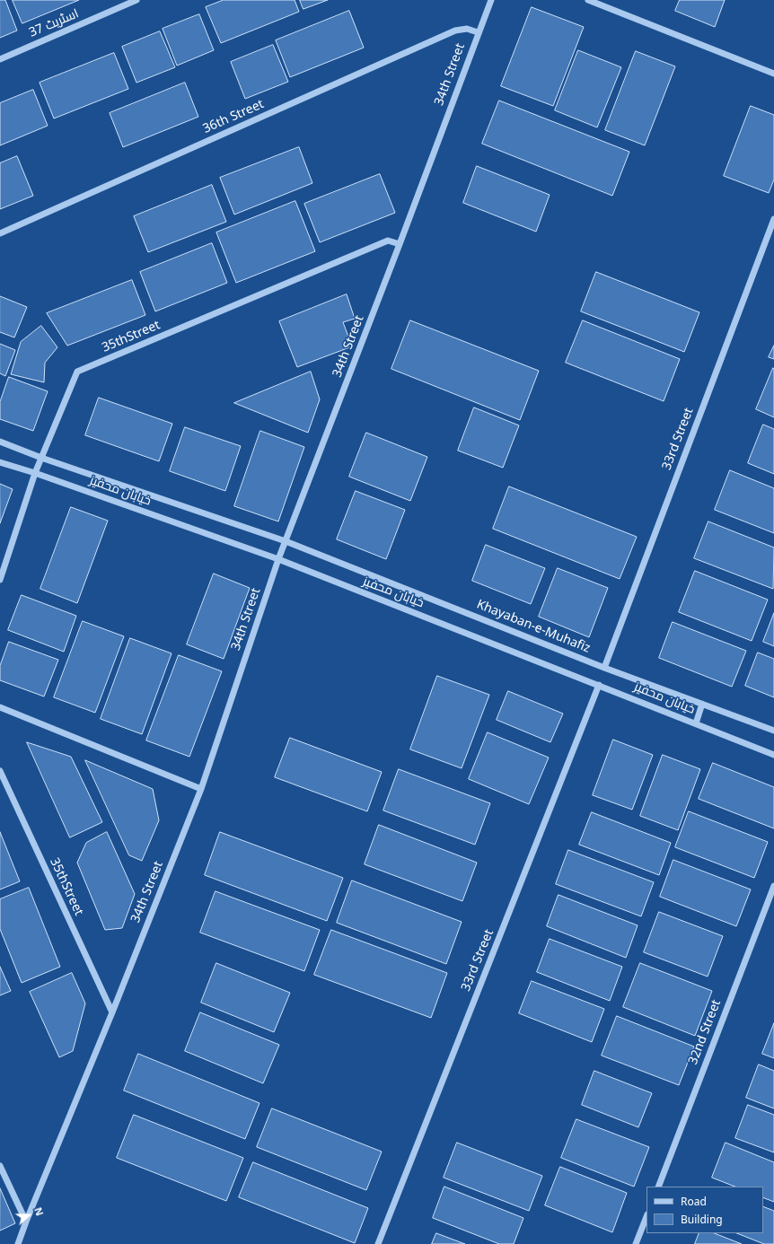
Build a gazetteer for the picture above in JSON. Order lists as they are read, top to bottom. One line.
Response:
{"streets":{"street":["اسٹریٹ 37","34th Street","36th Street","35thStreet","33rd Street","خیابان محفیز","Khayaban-e-Muhafiz","32nd Street"]},"crossings":[["34th Street","36th Street"],["34th Street","35thStreet"],["34th Street","خیابان محفیز"],["34th Street","Khayaban-e-Muhafiz"],["35thStreet","خیابان محفیز"],["33rd Street","خیابان محفیز"],["33rd Street","Khayaban-e-Muhafiz"],["خیابان محفیز","Khayaban-e-Muhafiz"]],"legend":["Road","Building"],"north":"right"}
